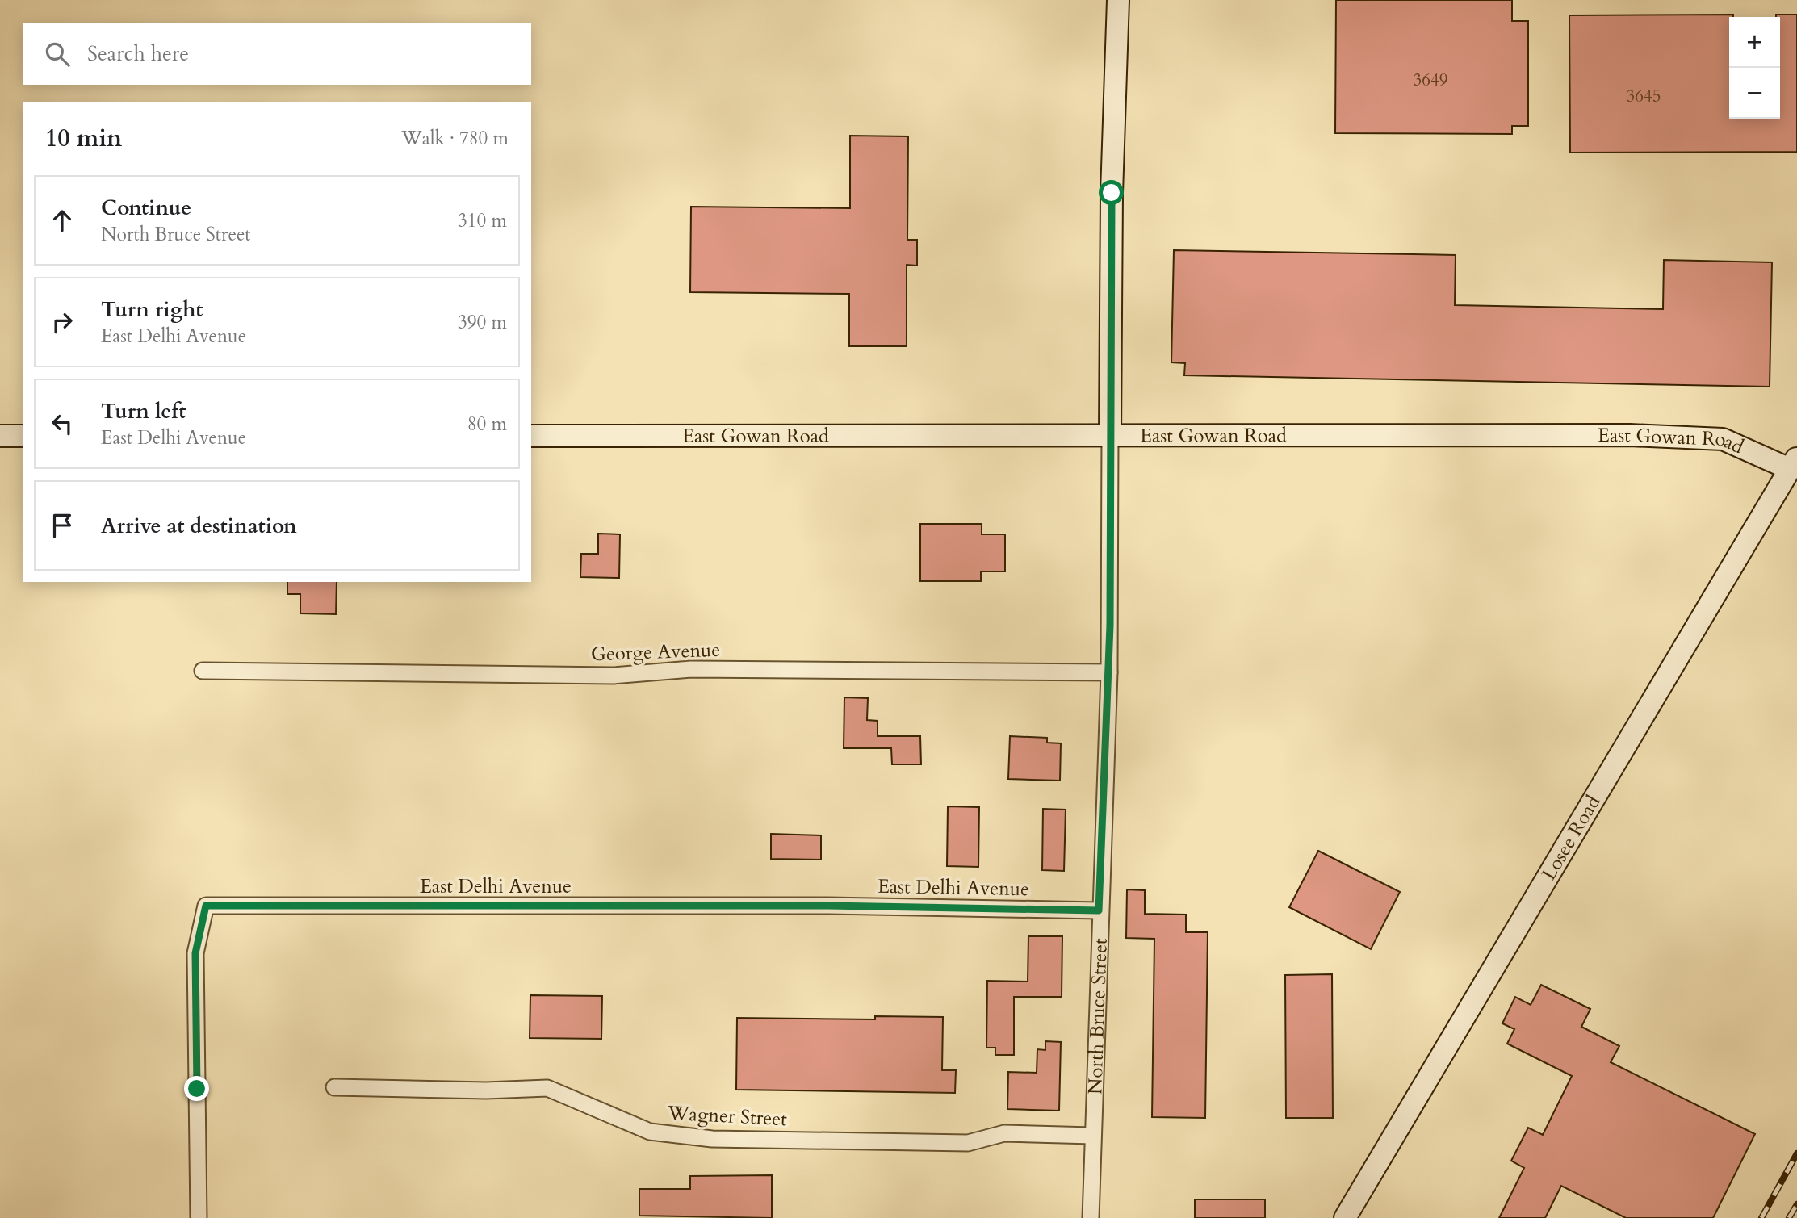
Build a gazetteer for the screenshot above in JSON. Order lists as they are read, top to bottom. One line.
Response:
{"streets":{"street":["East Gowan Road","George Avenue","Losee Road","East Delhi Avenue","North Bruce Street","Wagner Street"]},"crossings":[["East Gowan Road","Losee Road"],["East Gowan Road","North Bruce Street"],["George Avenue","North Bruce Street"],["East Delhi Avenue","North Bruce Street"],["North Bruce Street","Wagner Street"]],"house_numbers":["3649","3645"],"page":{"map_buttons":["+","−"],"search":"Search here","heading":["10 min","Walk · 780 m"],"list":[["Continue","North Bruce Street","310 m"],["Turn right","East Delhi Avenue","390 m"],["Turn left","East Delhi Avenue","80 m"],"Arrive at destination"]}}
